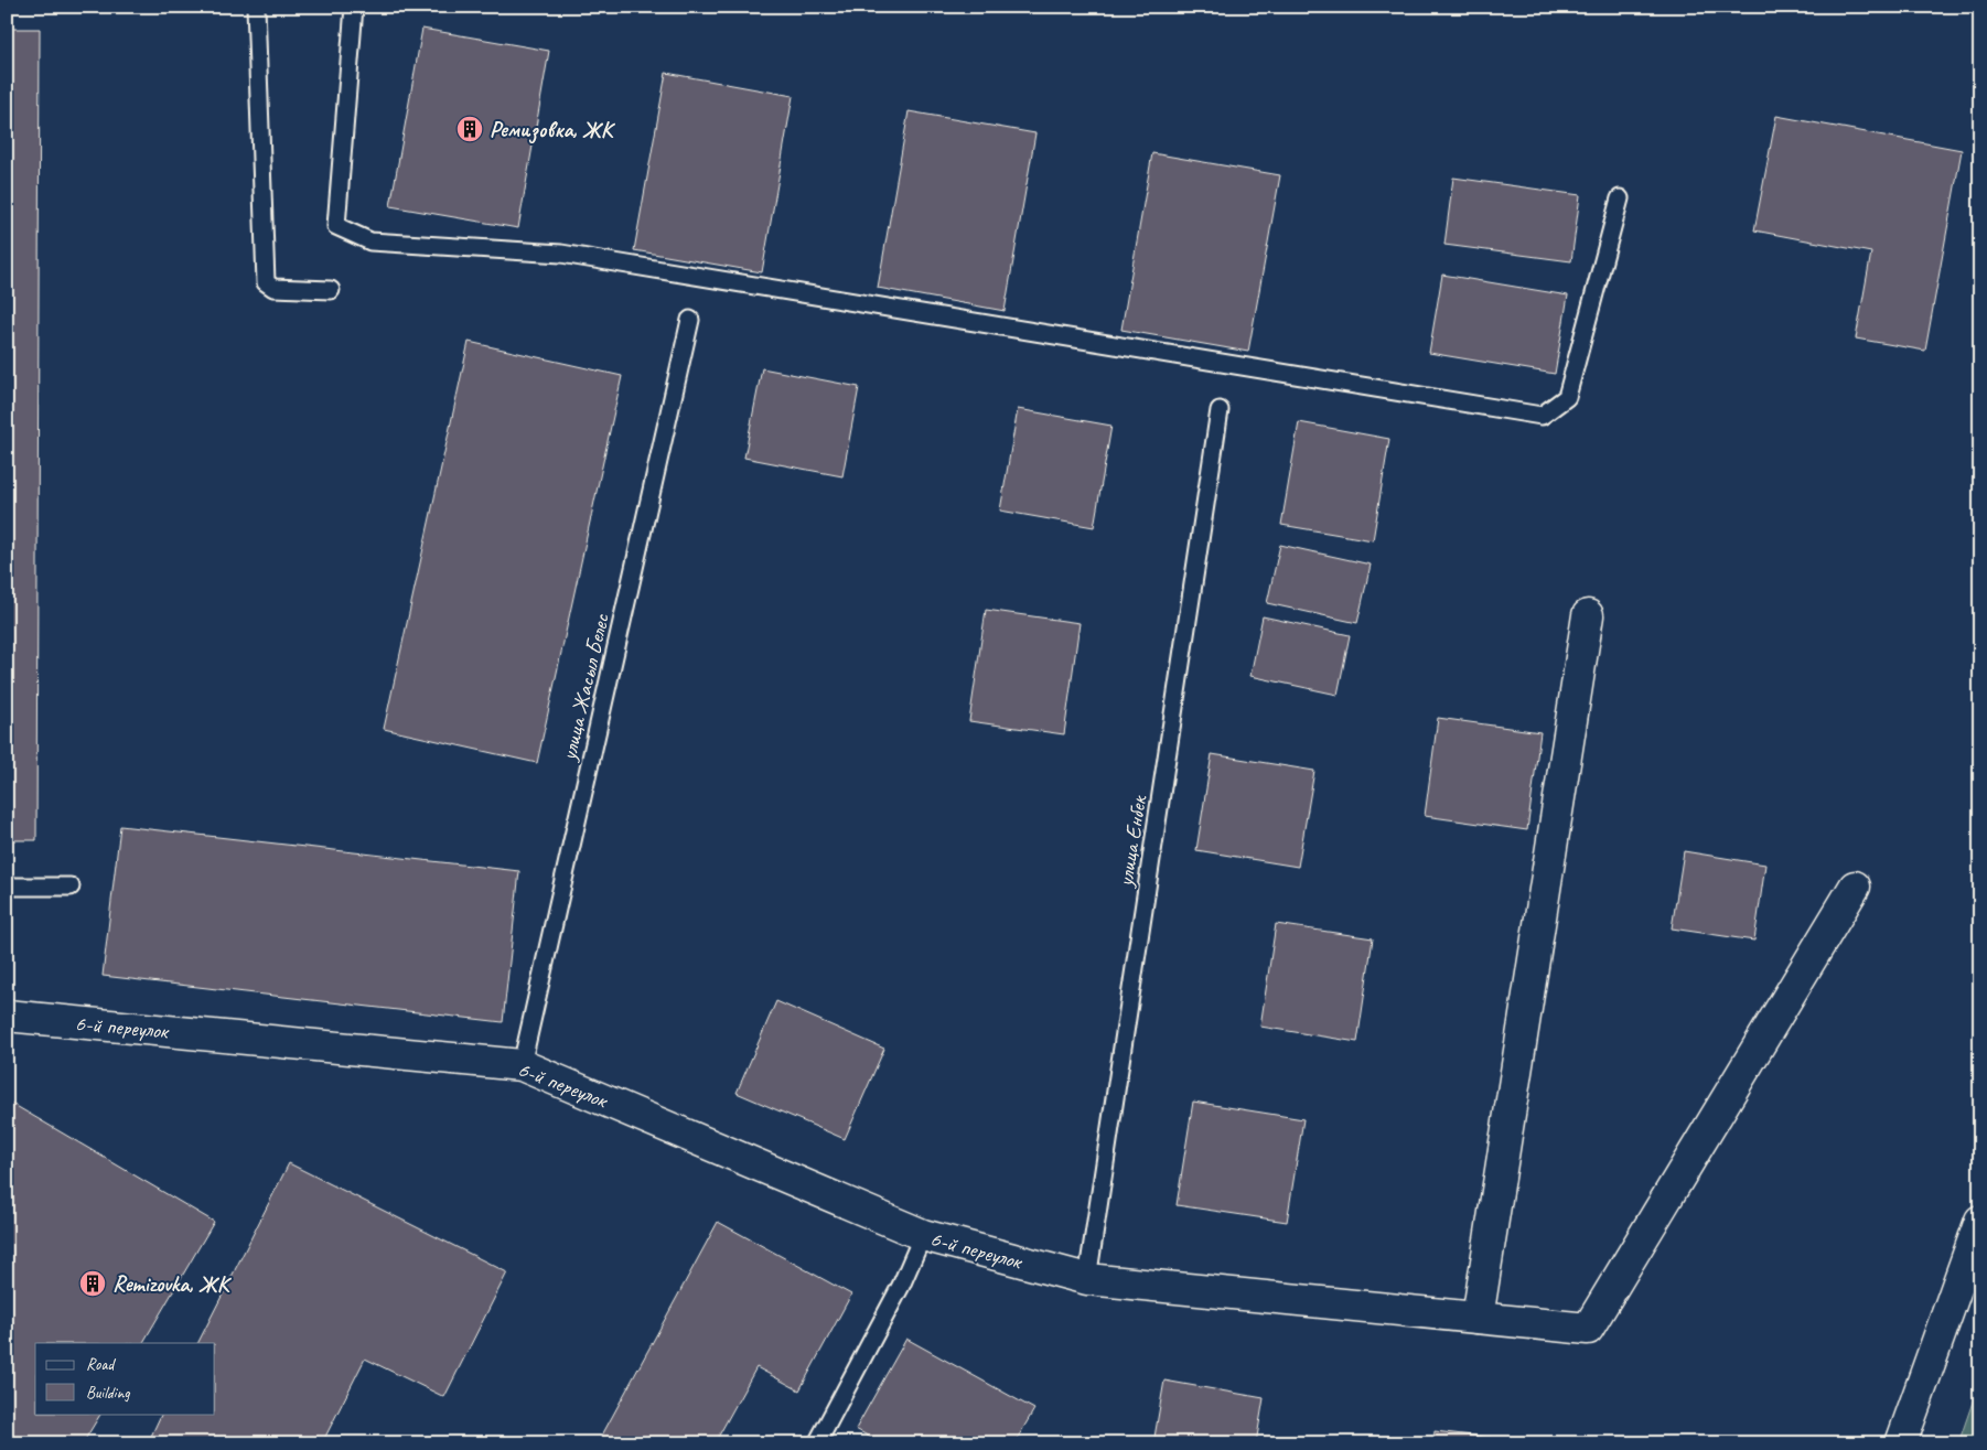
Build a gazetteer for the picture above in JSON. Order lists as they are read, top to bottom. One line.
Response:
{"streets":{"street":["6-й переулок"],"lane":["улица Жасыл Белес","улица Енбек"]},"crossings":[["улица Жасыл Белес","6-й переулок"],["улица Енбек","6-й переулок"]],"places":{"building":["Ремизовка, ЖК","Remizovka, ЖК"]},"legend":["Road","Building"]}
